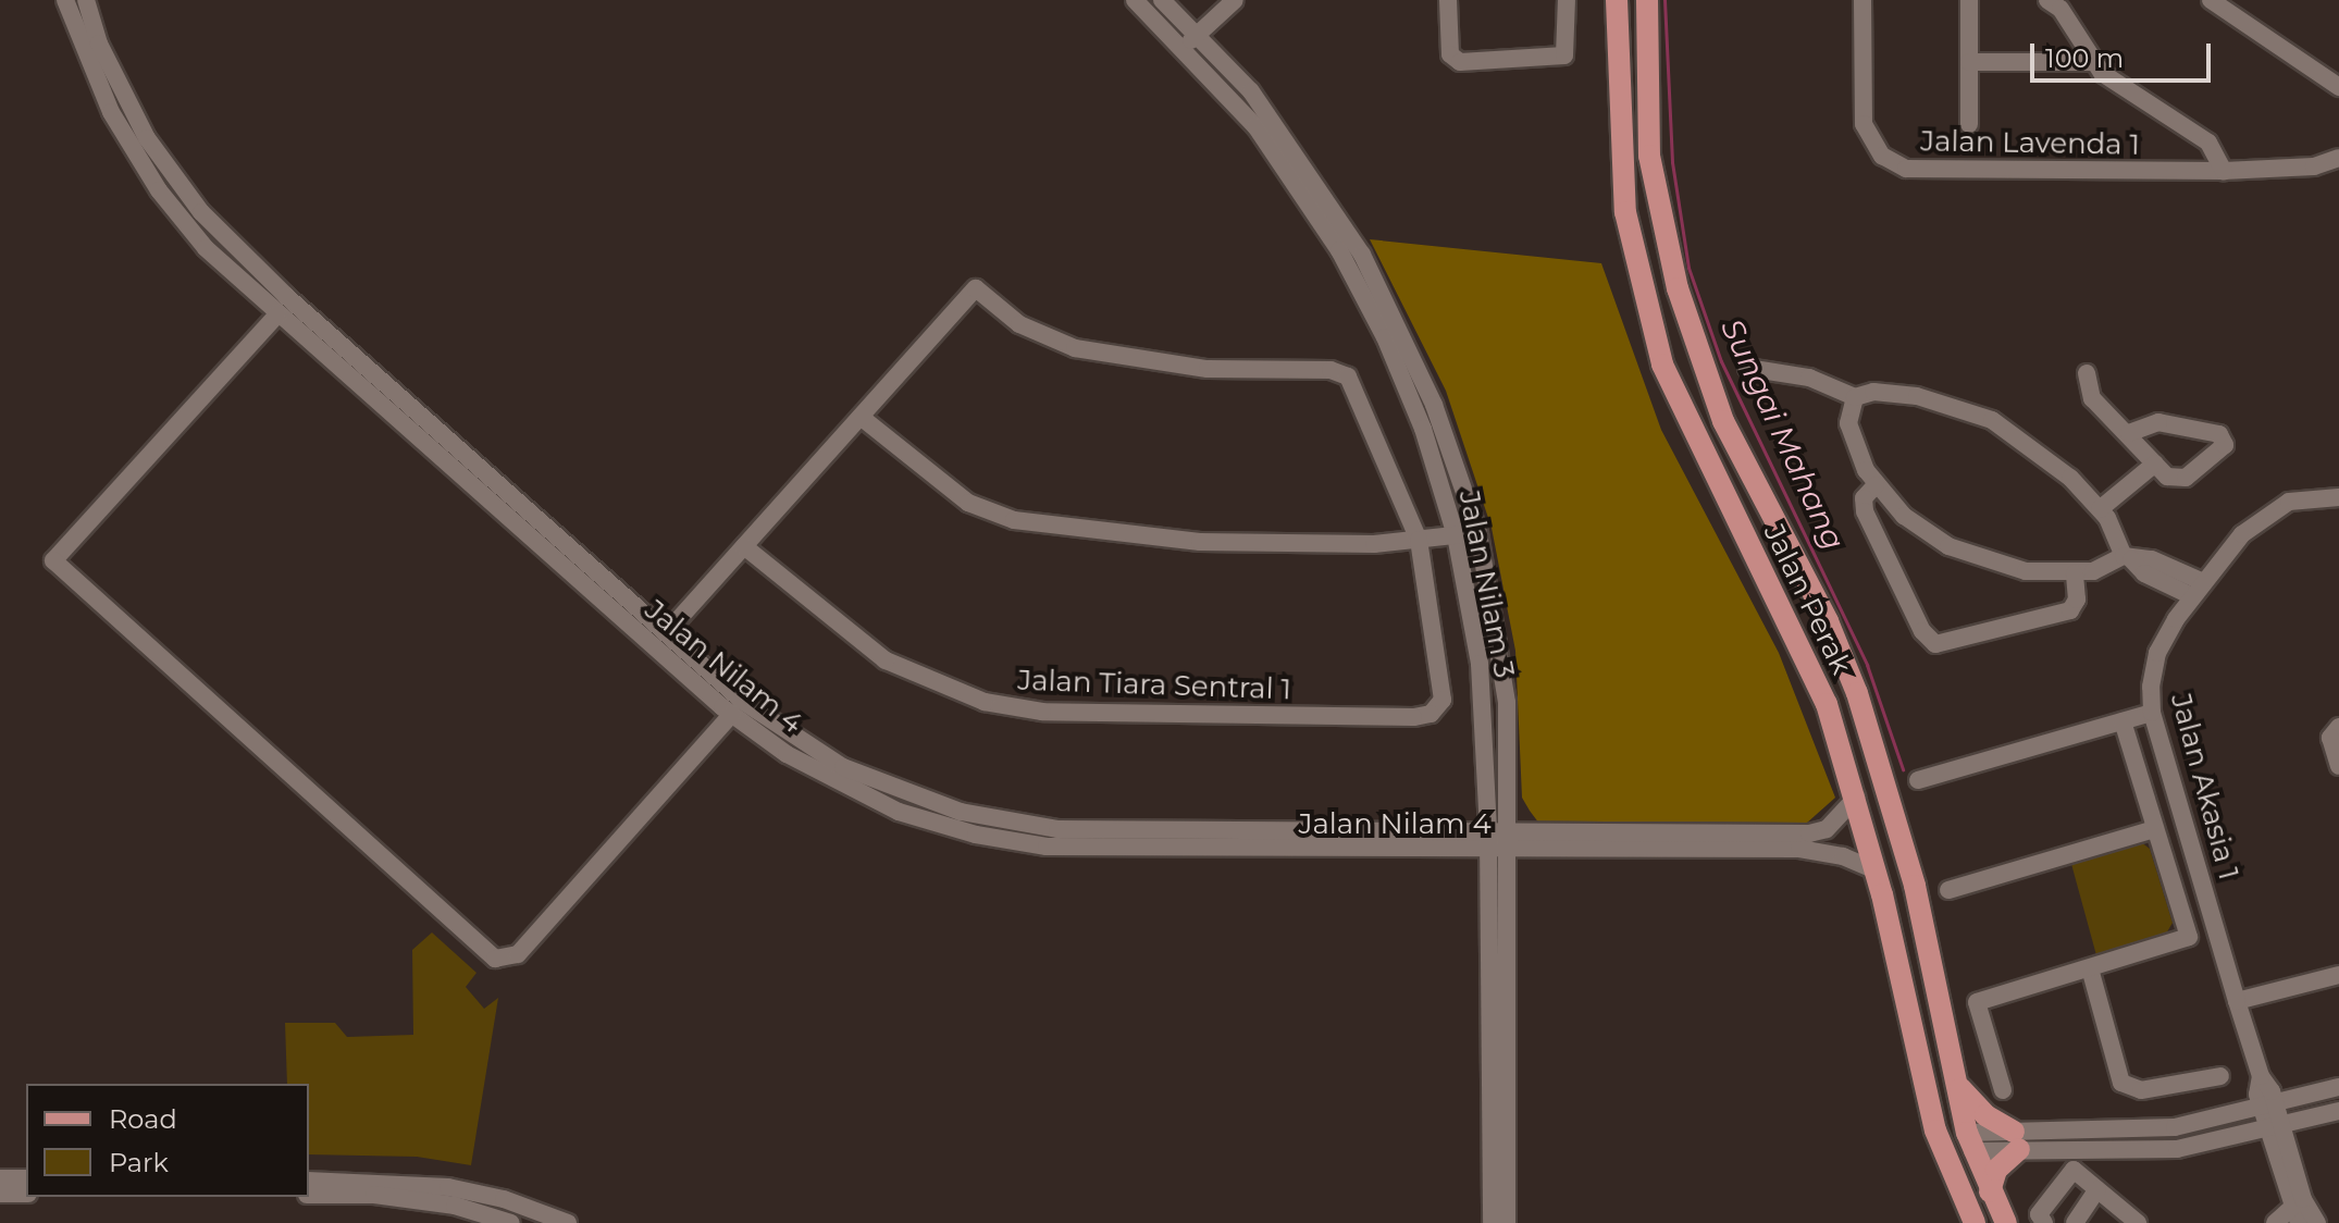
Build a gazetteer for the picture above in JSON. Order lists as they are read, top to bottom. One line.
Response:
{"streets":{"main road":["Jalan Perak"],"street":["Jalan Lavenda 1","Jalan Nilam 3","Jalan Nilam 4","Jalan Tiara Sentral 1","Jalan Akasia 1"]},"crossings":[["Jalan Nilam 3","Jalan Nilam 4"],["Jalan Perak","Jalan Nilam 4"]],"water":["Sungai Mahang"],"legend":["Road","Park"],"scale_bar":"100 m"}
